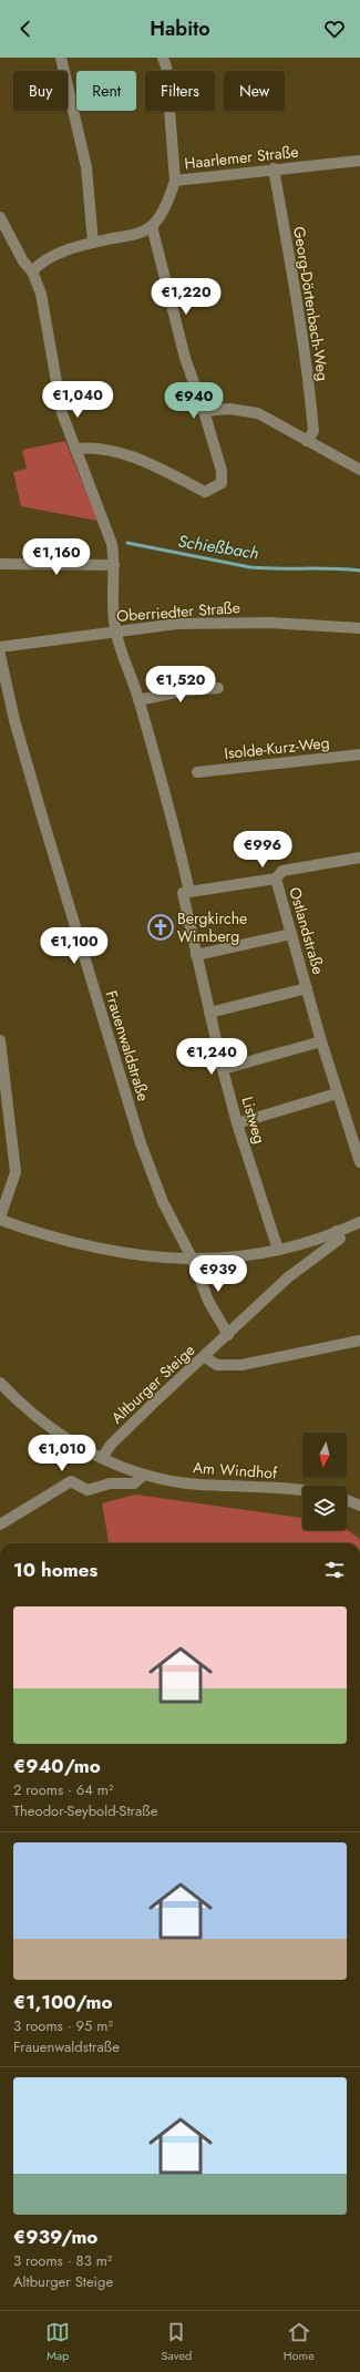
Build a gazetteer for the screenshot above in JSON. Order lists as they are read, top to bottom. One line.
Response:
{"streets":{"street":["Haarlemer Straße","Georg-Dörtenbach-Weg","Oberriedter Straße","Isolde-Kurz-Weg","Ostlandstraße","Frauenwaldstraße","Listweg","Altburger Steige","Am Windhof"]},"crossings":[["Haarlemer Straße","Georg-Dörtenbach-Weg"],["Oberriedter Straße","Ostlandstraße"],["Altburger Steige","Am Windhof"]],"water":["Schießbach"],"places":{"church":["Bergkirche Wimberg"]},"north":"bottom","page":{"header":"Habito","chip":["Buy","Rent","Filters","New"],"price":["€1,220","€1,040","€940","€1,160","€1,520","€996","€1,100","€1,240","€939","€1,010"],"heading":"10 homes","list":[{"name":"€940/mo","note":"2 rooms · 64 m² · Theodor-Seybold-Straße"},{"name":"€1,100/mo","note":"3 rooms · 95 m² · Frauenwaldstraße"},{"name":"€939/mo","note":"3 rooms · 83 m² · Altburger Steige"}],"tabs":["Map","Saved","Home"]}}
